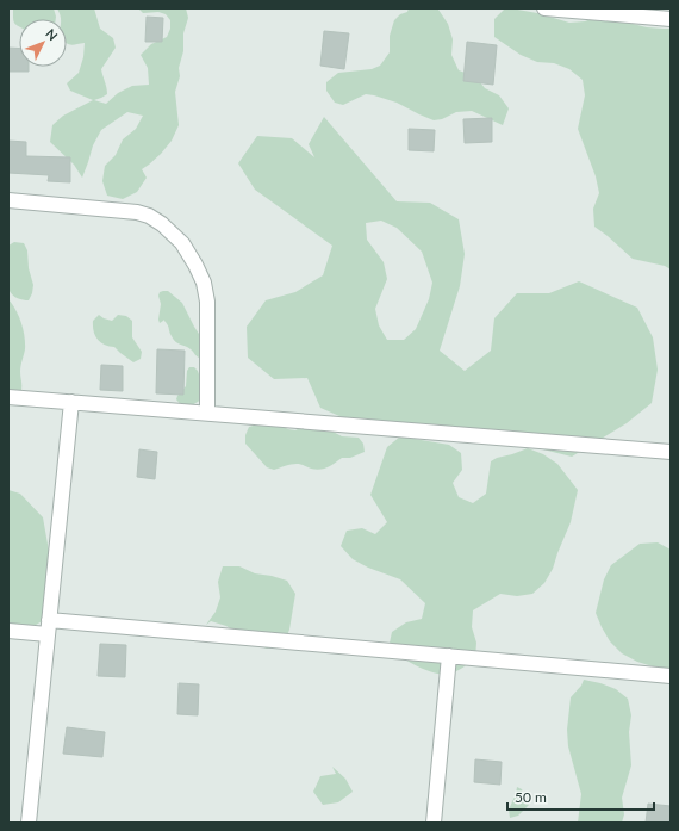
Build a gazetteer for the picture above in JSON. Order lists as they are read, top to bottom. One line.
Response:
{"scale_bar":"50 m","north":"top right"}
